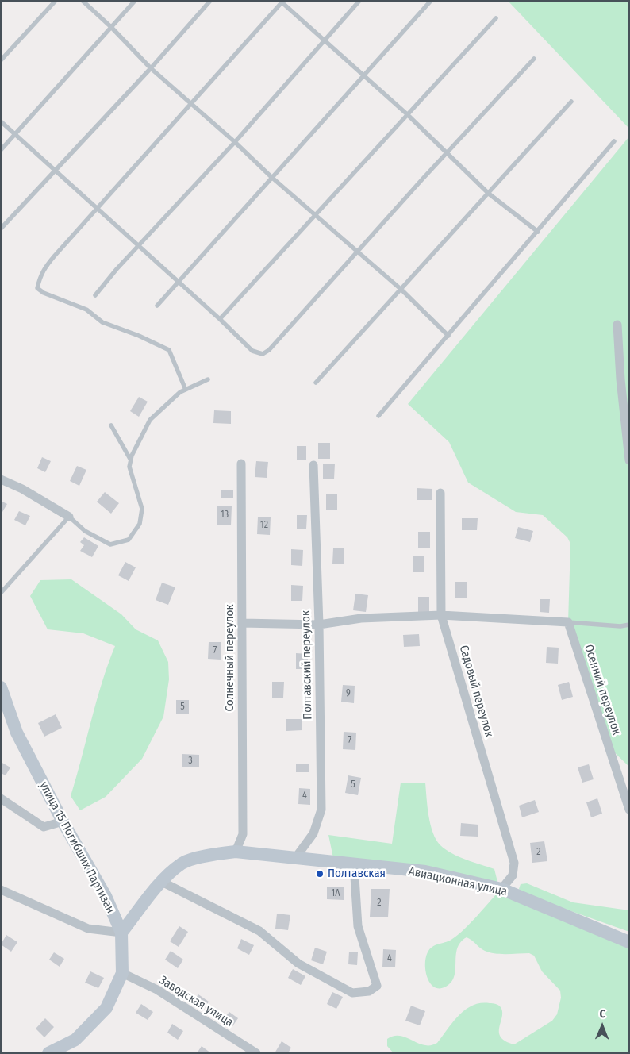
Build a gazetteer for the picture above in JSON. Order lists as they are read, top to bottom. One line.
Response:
{"streets":{"street":["Солнечный переулок","Полтавский переулок","Осенний переулок","Садовый переулок","улица 15 Погибших Партизан","Авиационная улица","Заводская улица"]},"crossings":[["Солнечный переулок","Авиационная улица"],["Полтавский переулок","Авиационная улица"],["Садовый переулок","Авиационная улица"],["улица 15 Погибших Партизан","Авиационная улица"],["улица 15 Погибших Партизан","Заводская улица"]],"places":["Полтавская"],"house_numbers":["13","12","7","9","5","7","3","5","4","2","1А","2","4"],"north":"top"}
